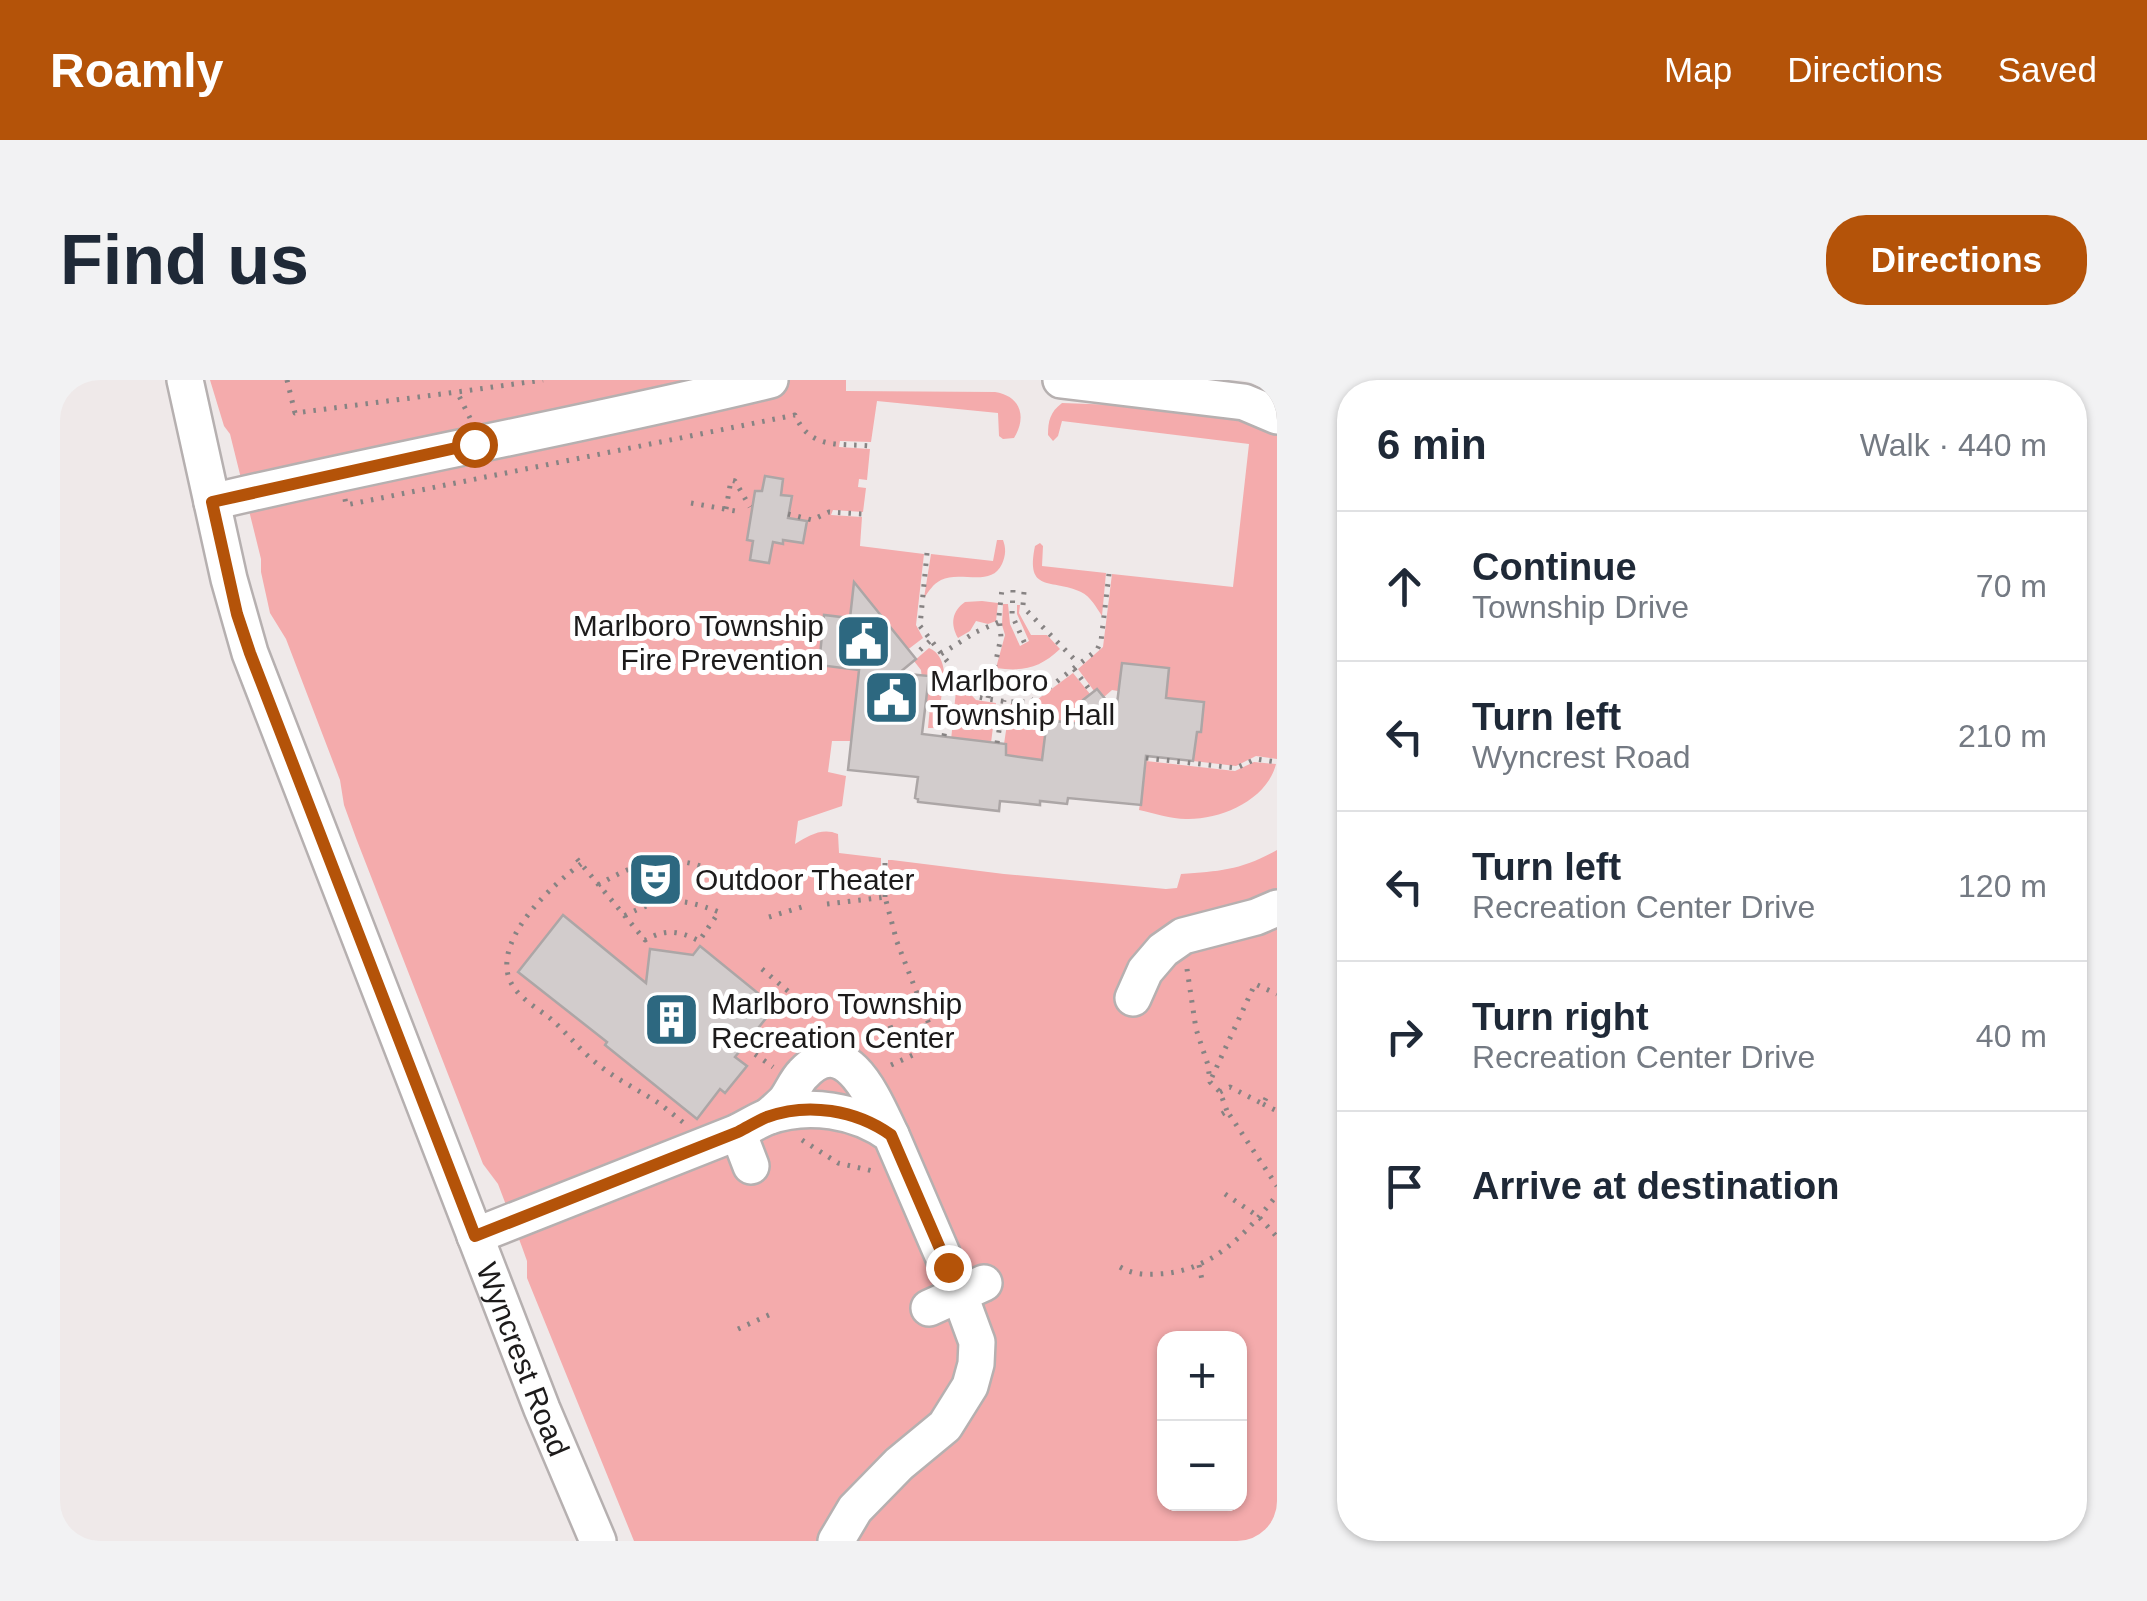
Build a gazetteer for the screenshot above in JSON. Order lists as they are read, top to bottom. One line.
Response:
{"streets":{"street":["Wyncrest Road"]},"places":{"public building":["Marlboro Township Fire Prevention","Marlboro Township Hall"],"theatre":["Outdoor Theater"],"building":["Marlboro Township Recreation Center"]},"page":{"header":"Roamly","nav":["Map","Directions","Saved"],"buttons":"Directions","title":"Find us","heading":["6 min","Walk · 440 m"],"list":[["Continue","Township Drive","70 m"],["Turn left","Wyncrest Road","210 m"],["Turn left","Recreation Center Drive","120 m"],["Turn right","Recreation Center Drive","40 m"],"Arrive at destination"],"map_buttons":["+","−"]}}
